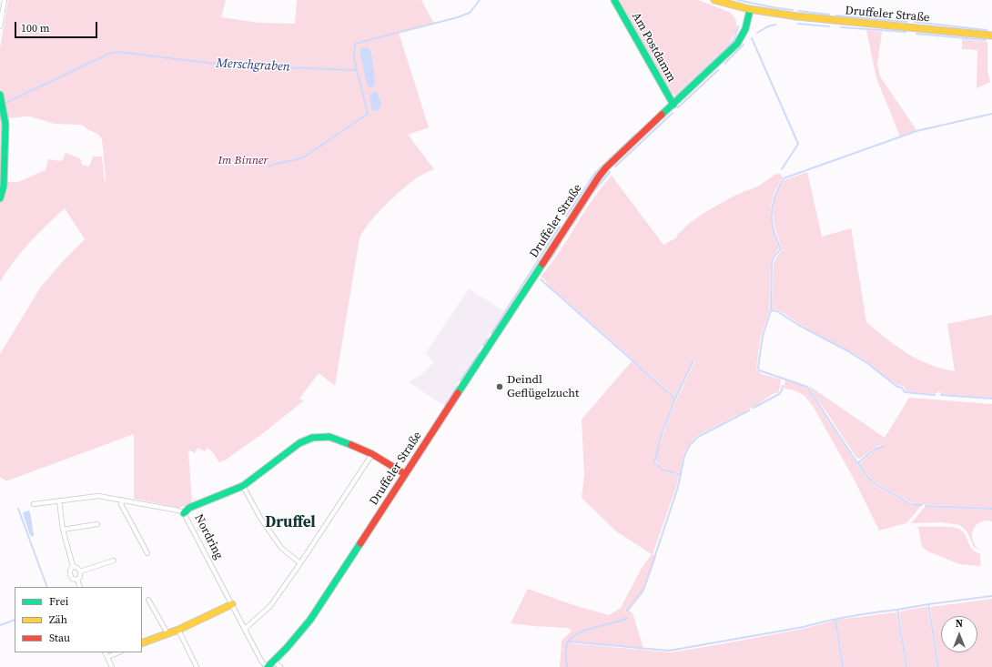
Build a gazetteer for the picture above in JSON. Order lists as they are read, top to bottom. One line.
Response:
{"streets":{"street":["Druffeler Straße","Am Postdamm","Nordring"]},"crossings":[["Druffeler Straße","Am Postdamm"],["Druffeler Straße","Nordring"]],"districts":["Druffel"],"water":["Merschgraben"],"parks":["Im Binner"],"places":["Deindl Geflügelzucht"],"legend":["Frei","Zäh","Stau"],"scale_bar":"100 m","north":"top"}
